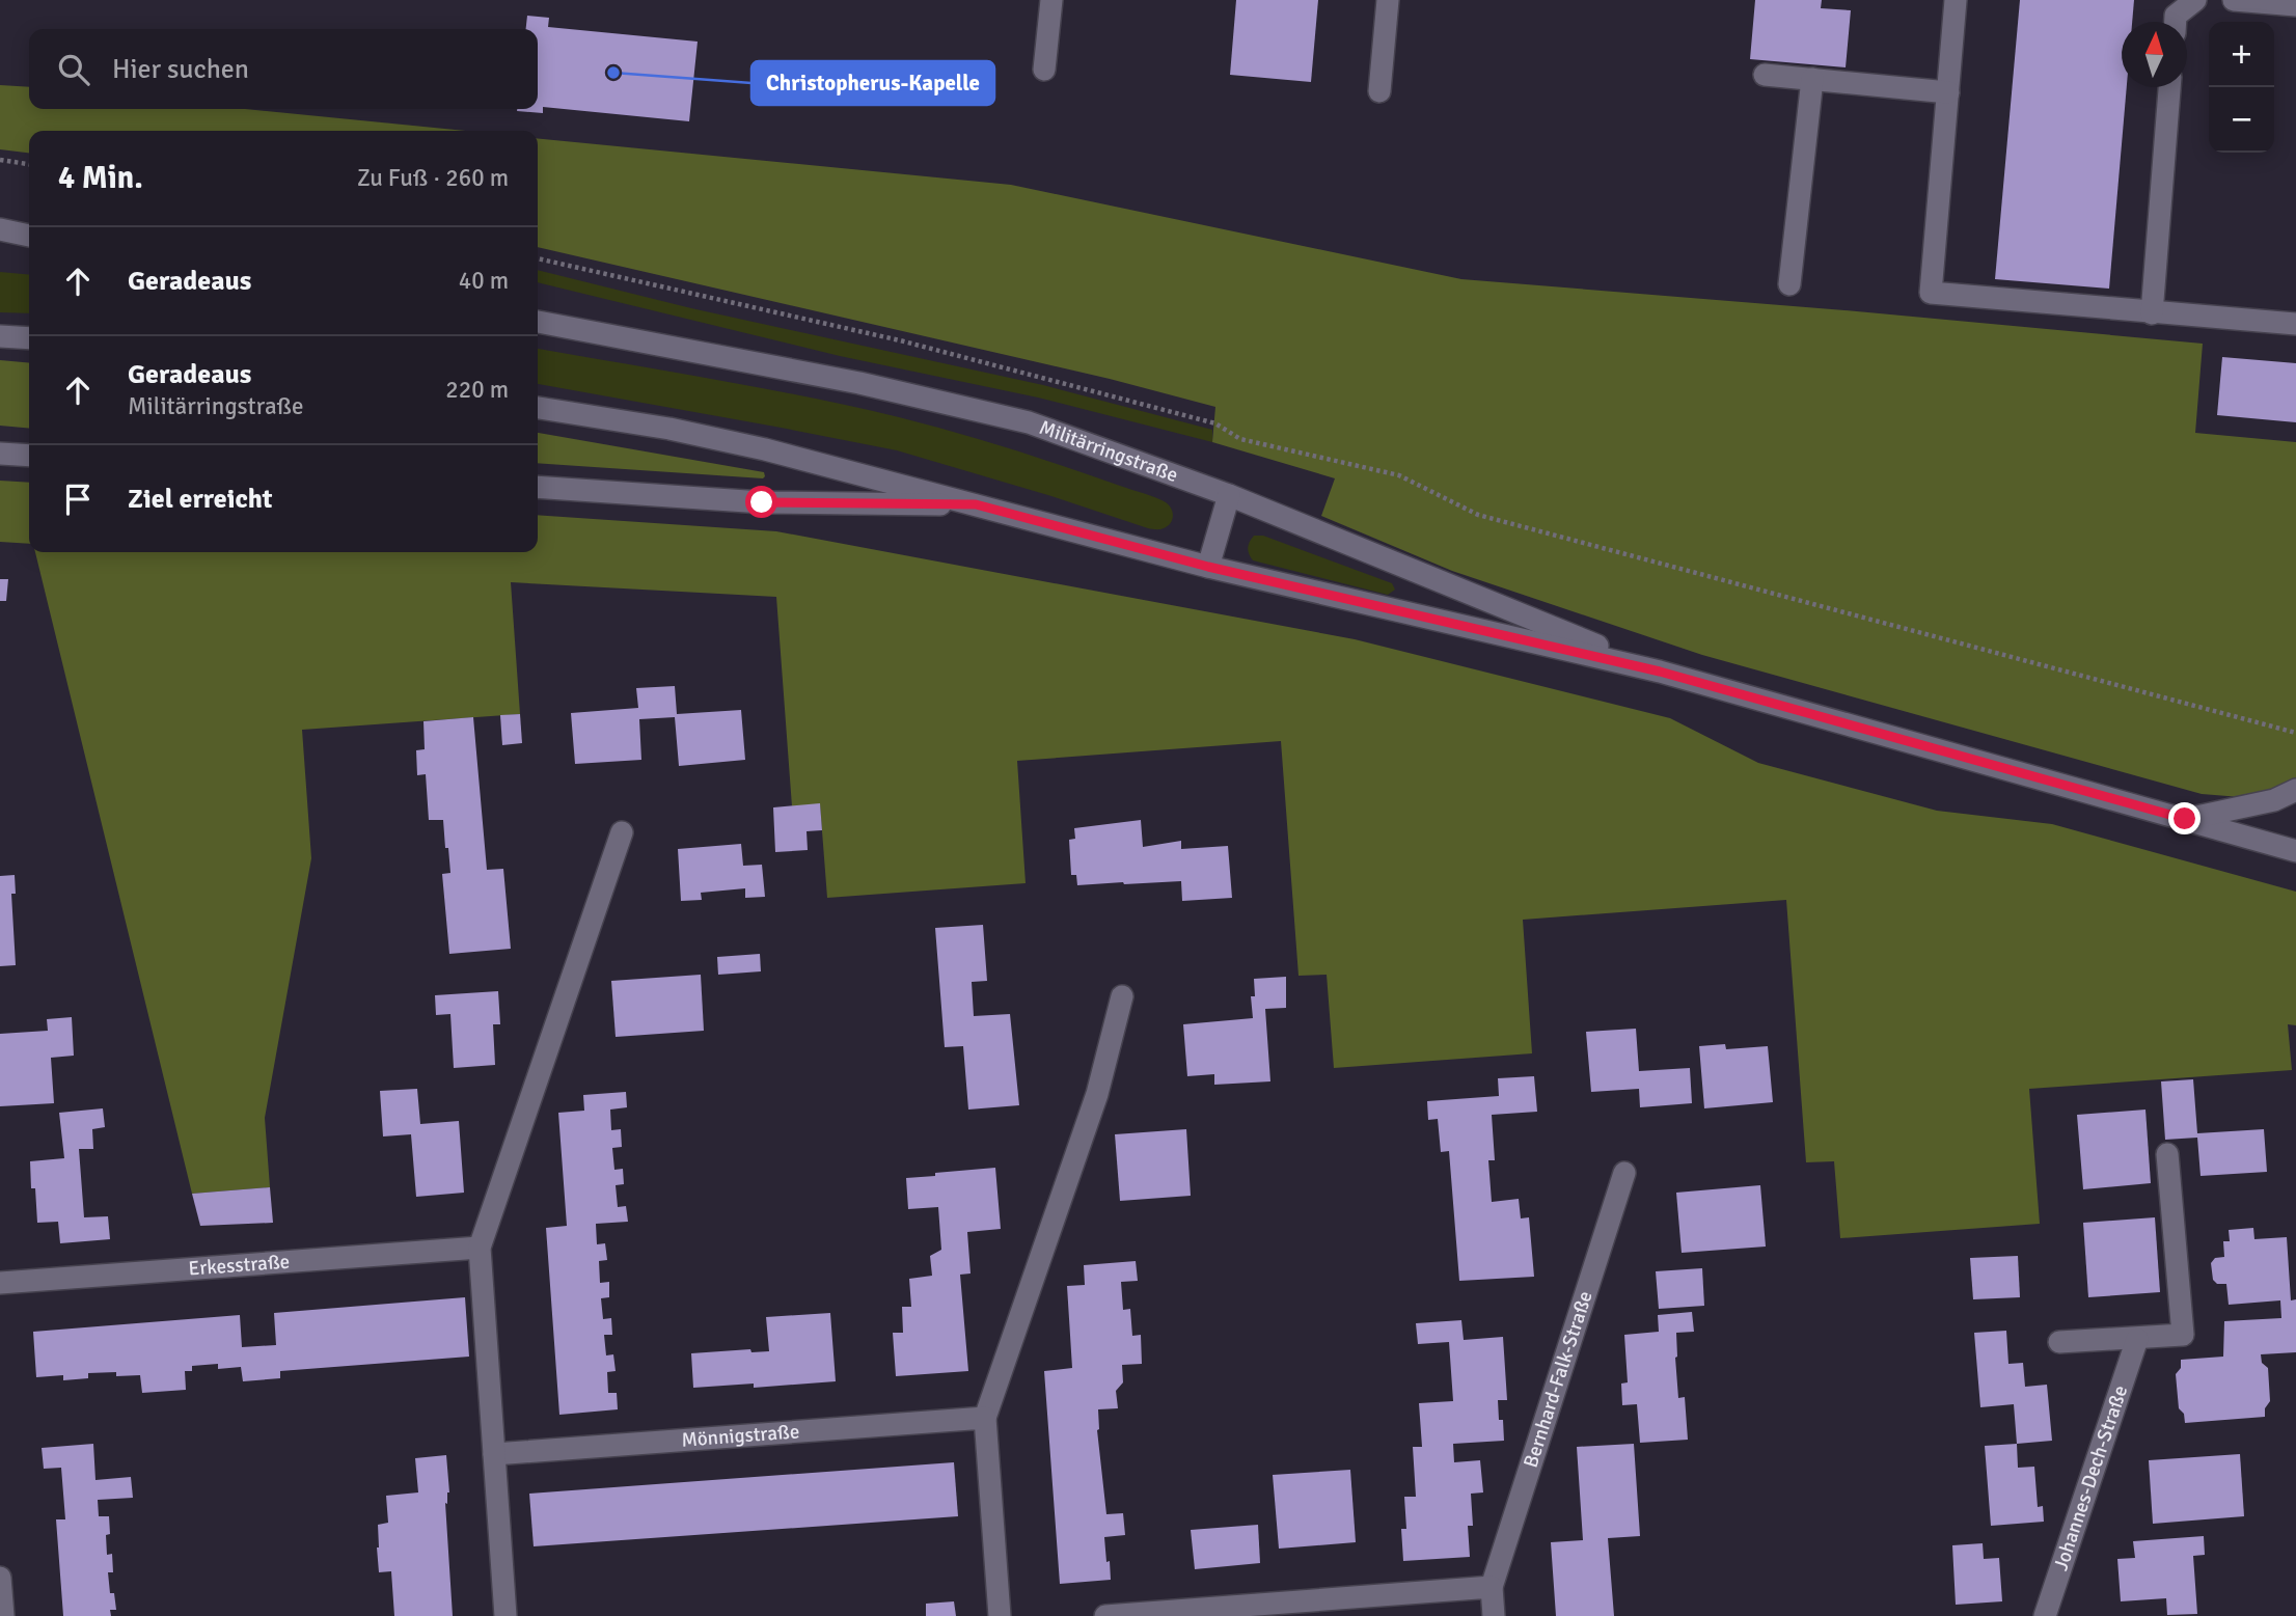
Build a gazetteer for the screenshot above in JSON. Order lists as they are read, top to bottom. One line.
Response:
{"streets":{"street":["Militärringstraße","Erkesstraße","Bernhard-Falk-Straße","Mönnigstraße","Johannes-Dech-Straße"]},"places":["Christopherus-Kapelle"],"north":"top","page":{"map_buttons":["+","−"],"search":"Hier suchen","heading":["4 Min.","Zu Fuß · 260 m"],"list":[["Geradeaus","40 m"],["Geradeaus","Militärringstraße","220 m"],"Ziel erreicht"]}}
